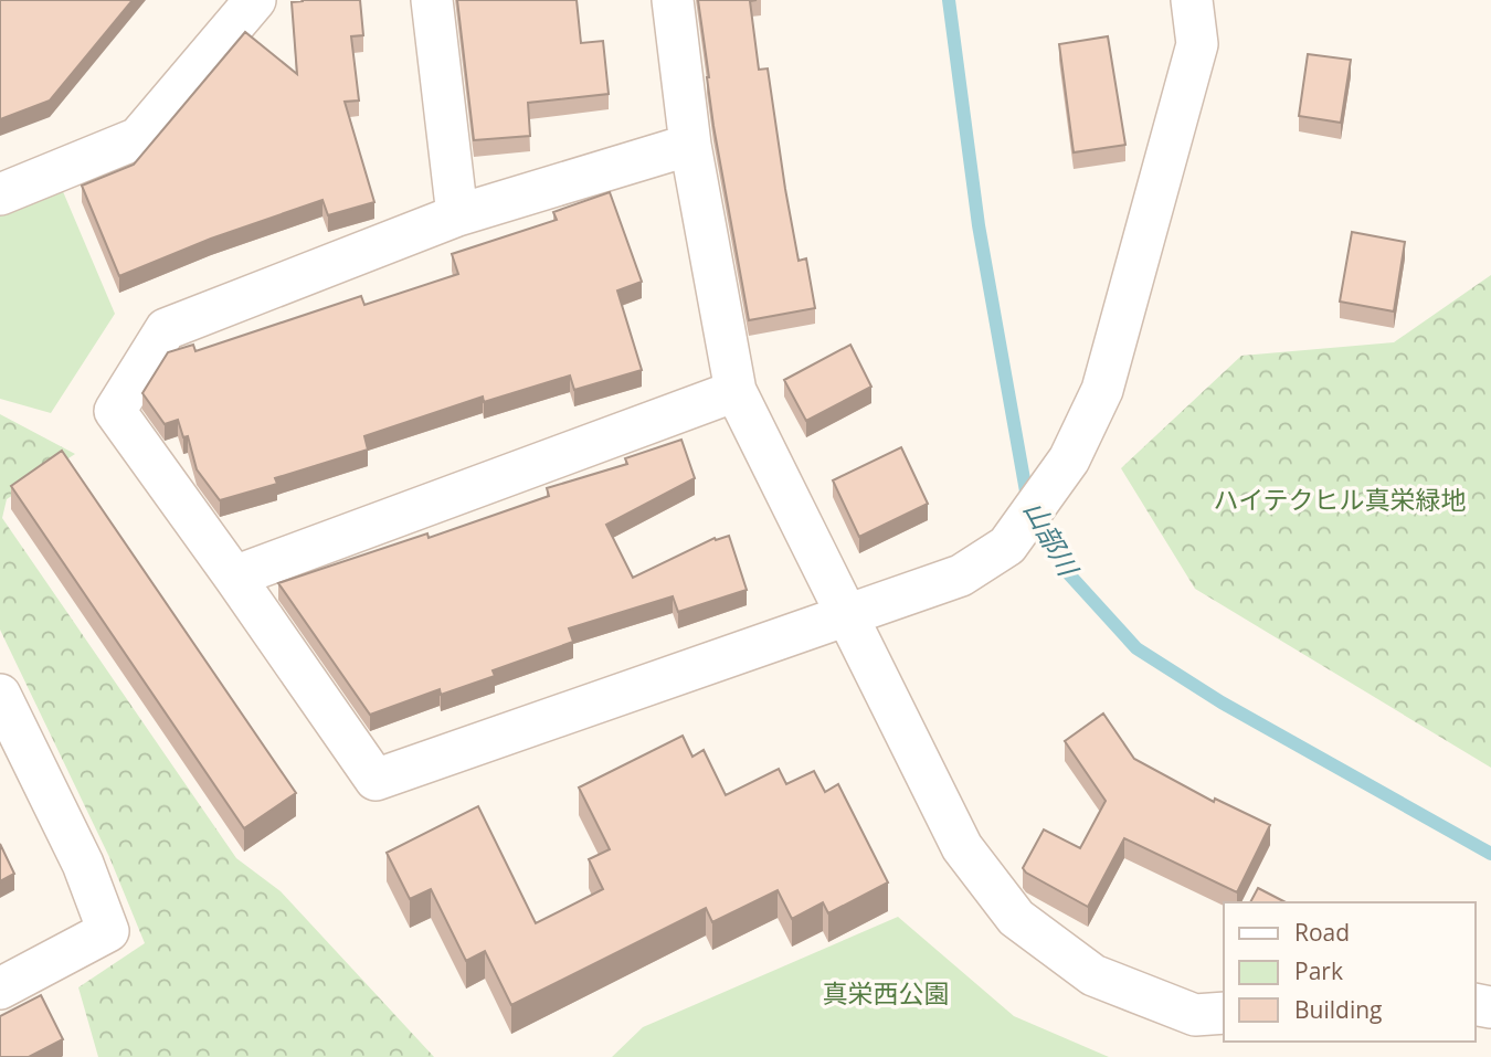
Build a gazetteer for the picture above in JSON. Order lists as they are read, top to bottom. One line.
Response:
{"water":["山部川"],"parks":["ハイテクヒル真栄緑地","真栄西公園"],"legend":["Road","Park","Building"]}
